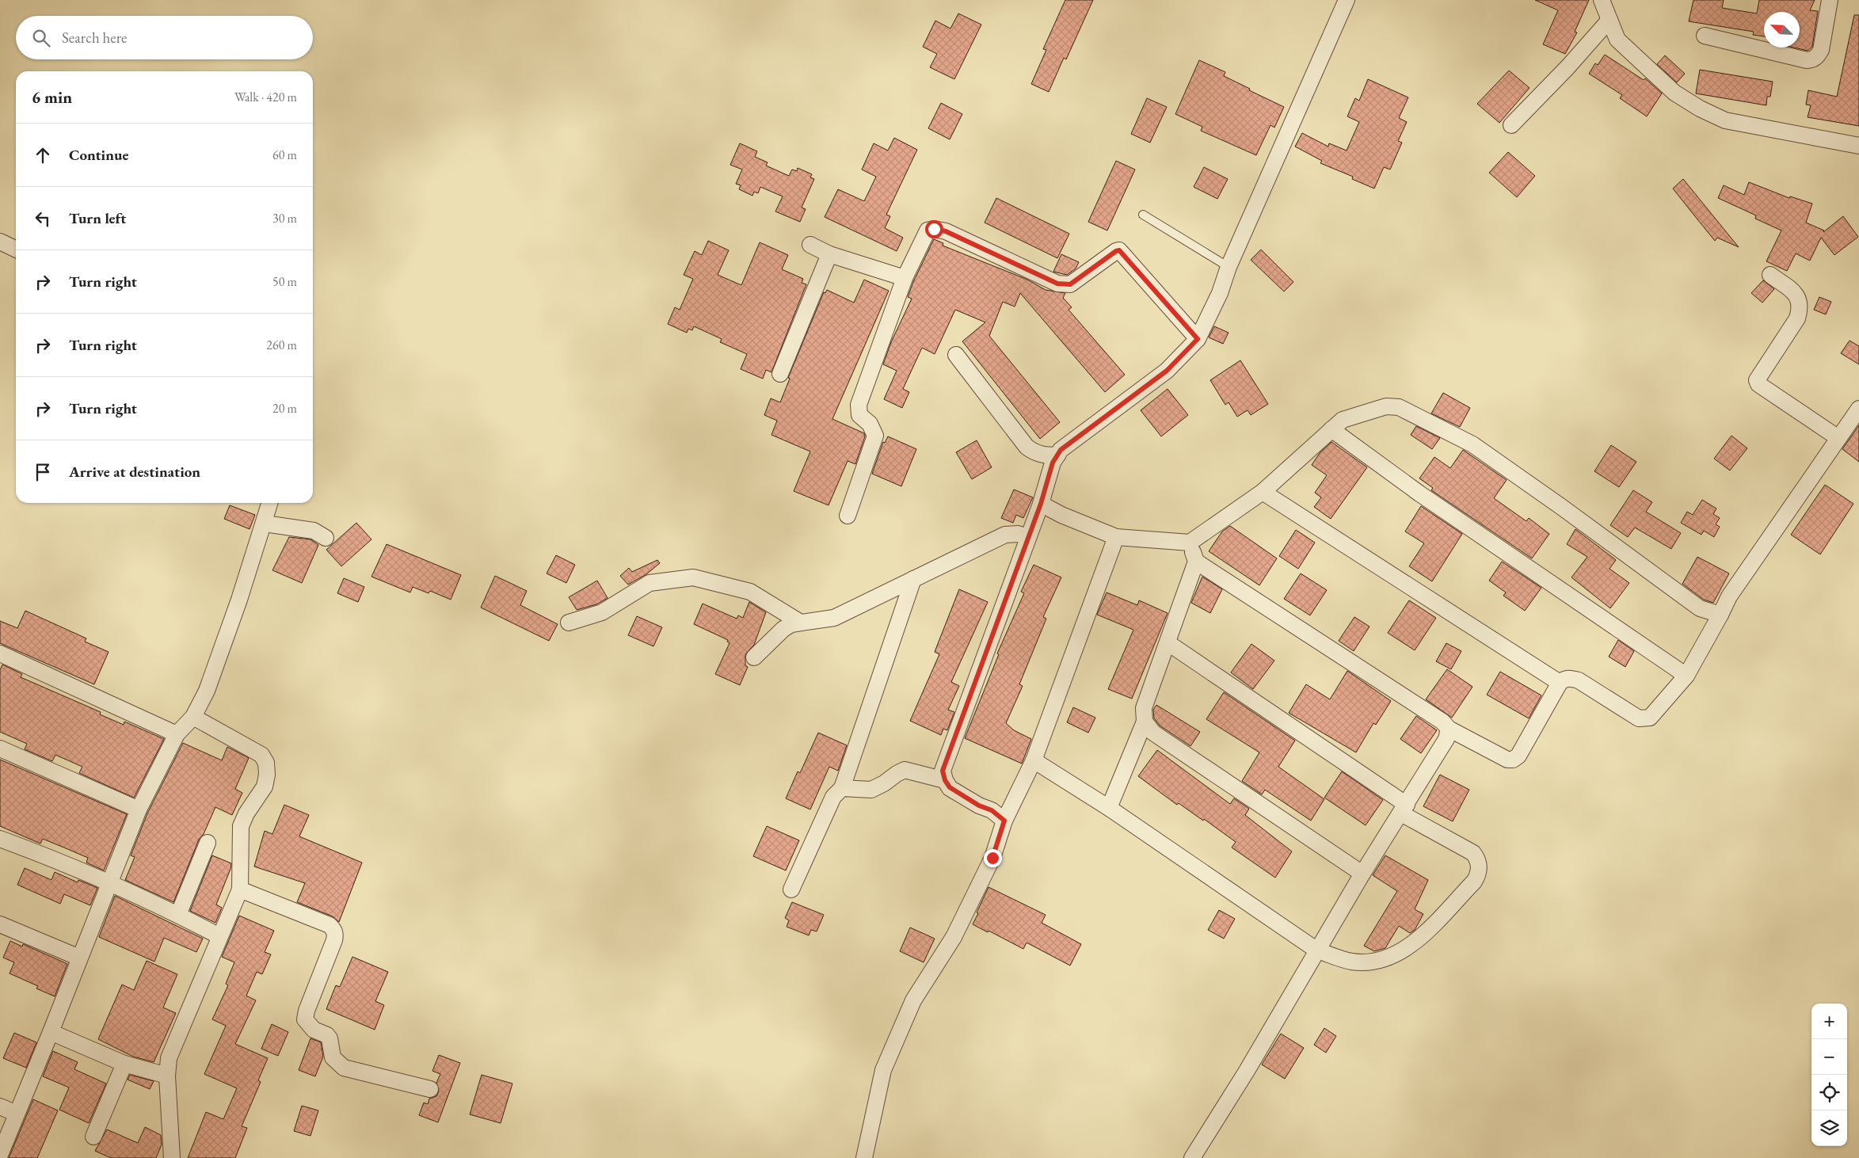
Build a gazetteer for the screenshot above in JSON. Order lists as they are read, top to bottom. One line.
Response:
{"north":"top left","page":{"search":"Search here","heading":["6 min","Walk · 420 m"],"list":[["Continue","60 m"],["Turn left","30 m"],["Turn right","50 m"],["Turn right","260 m"],["Turn right","20 m"],"Arrive at destination"],"map_buttons":["+","−"]}}
